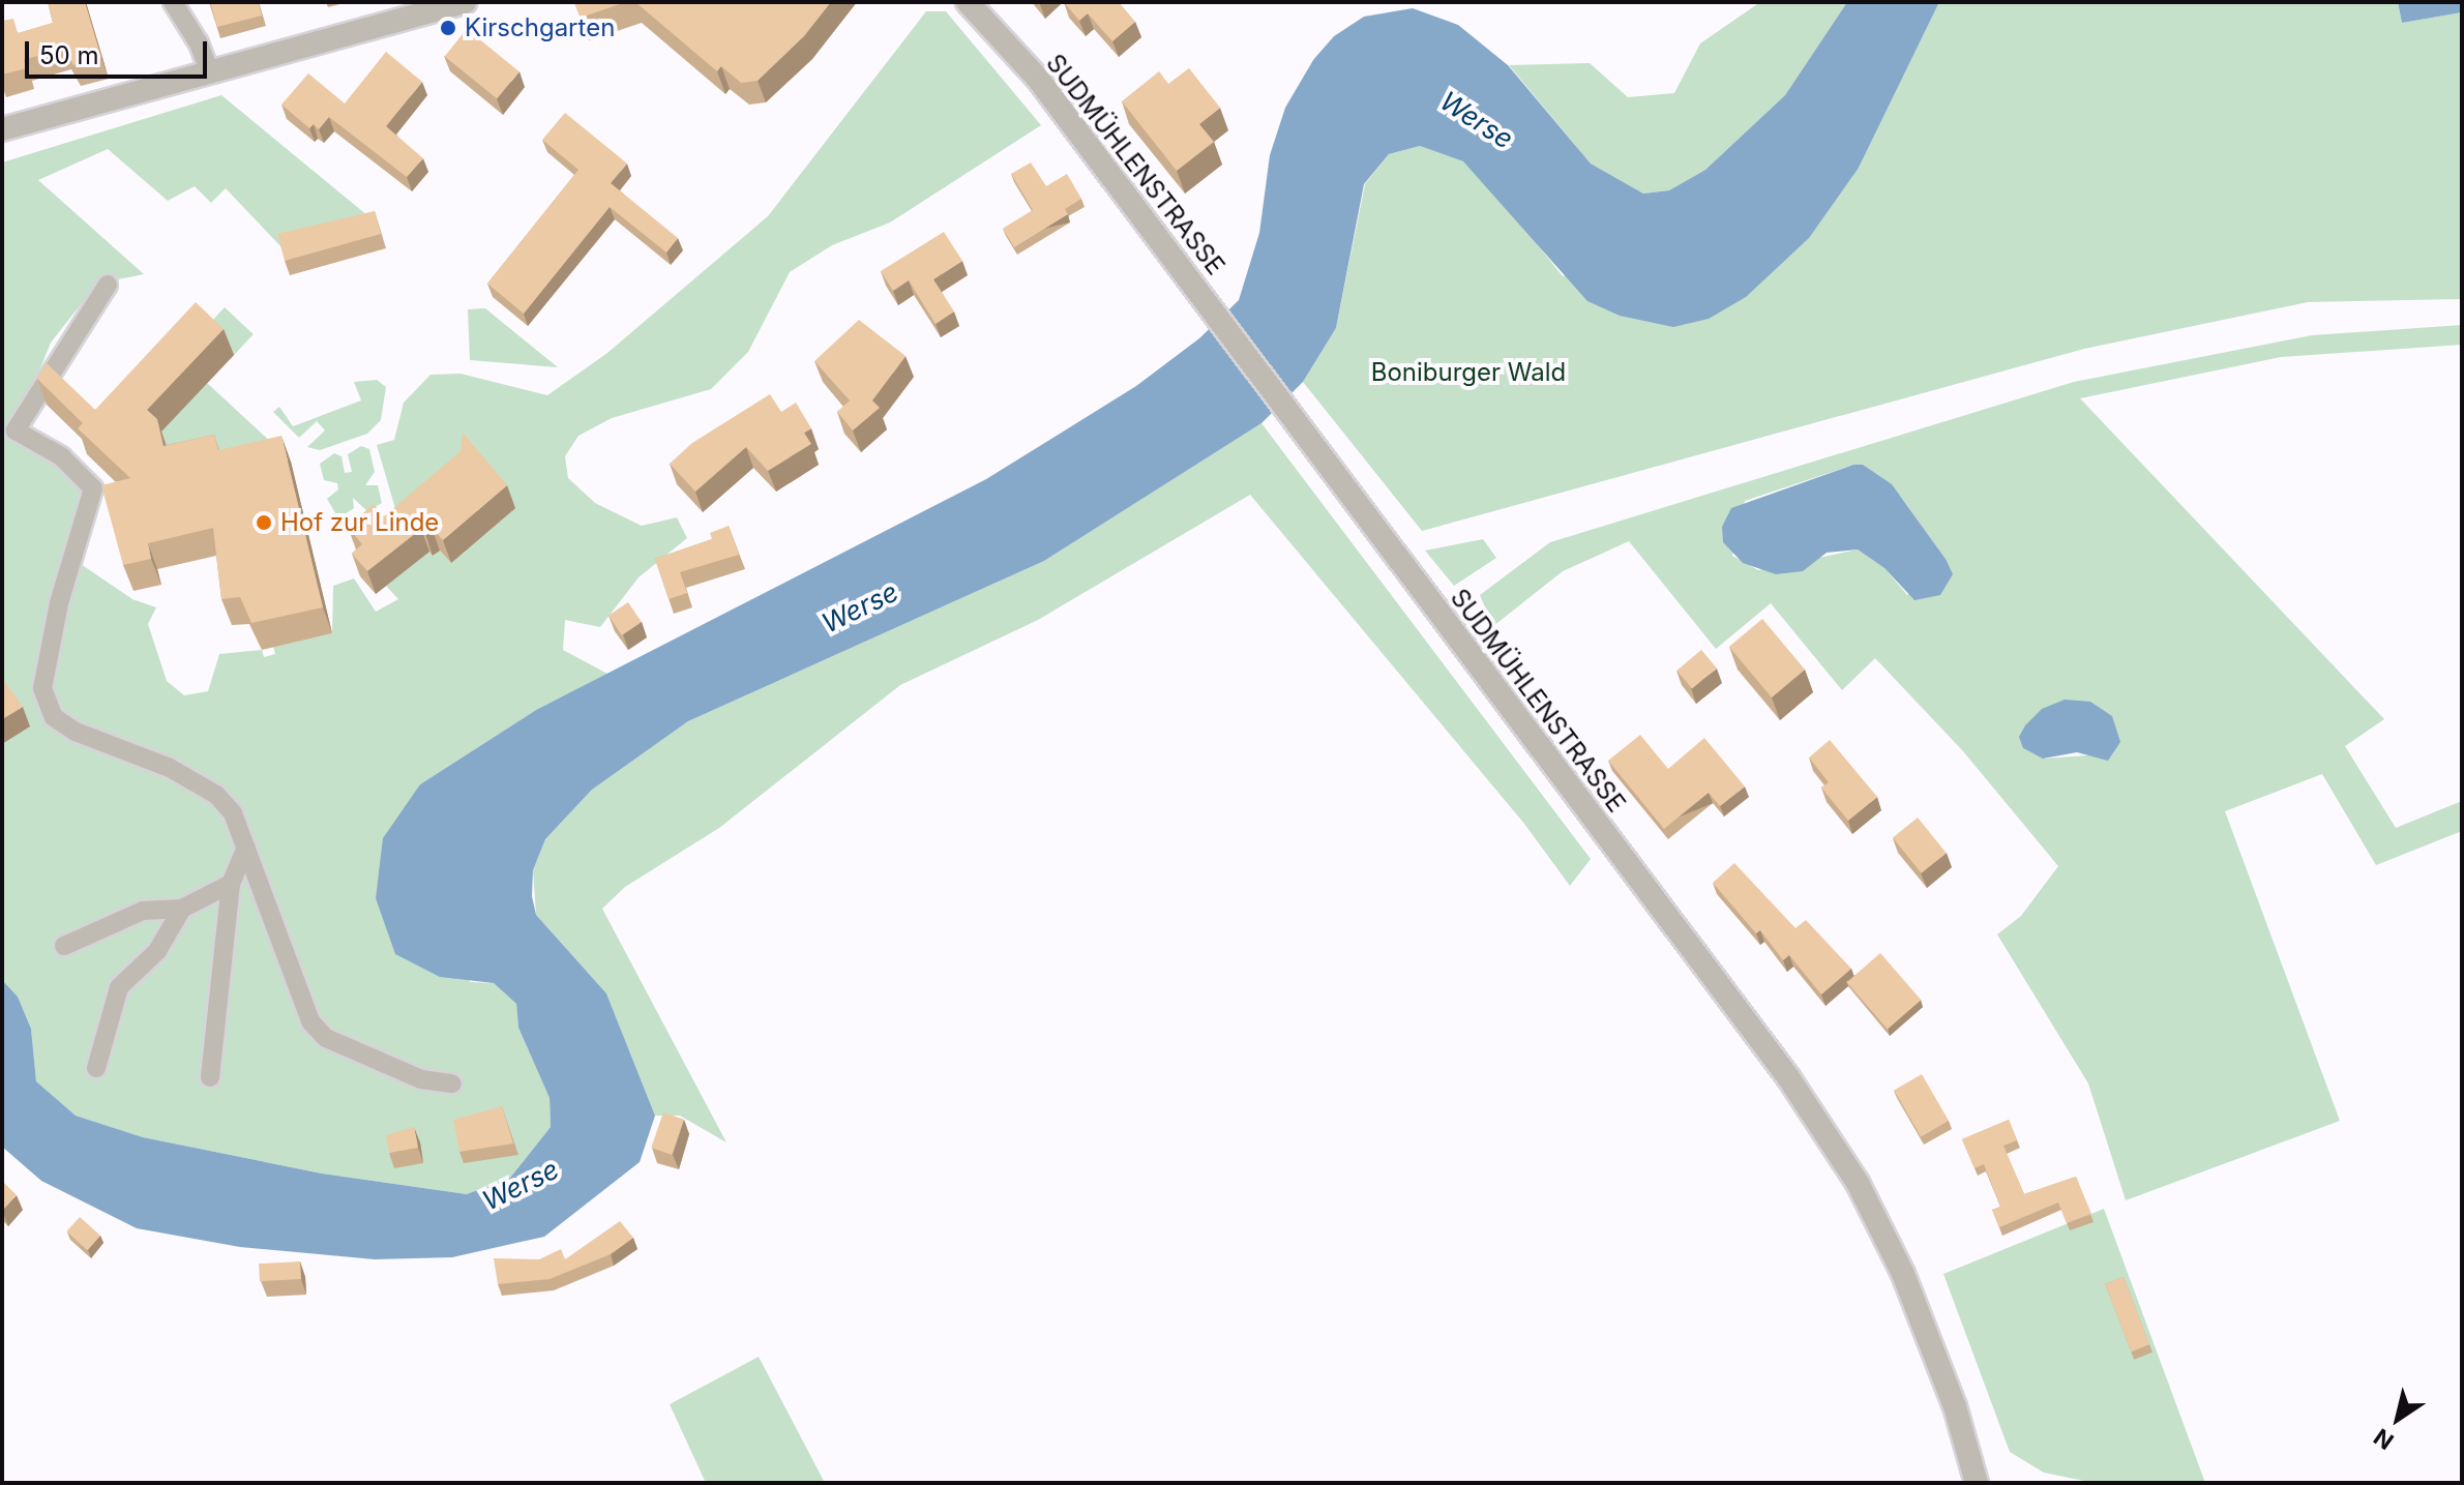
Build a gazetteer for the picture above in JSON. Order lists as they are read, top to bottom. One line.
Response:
{"streets":{"street":["SUDMÜHLENSTRASSE"]},"water":["Werse"],"parks":["Boniburger Wald"],"places":["Kirschgarten","Hof zur Linde"],"scale_bar":"50 m","north":"bottom left"}
